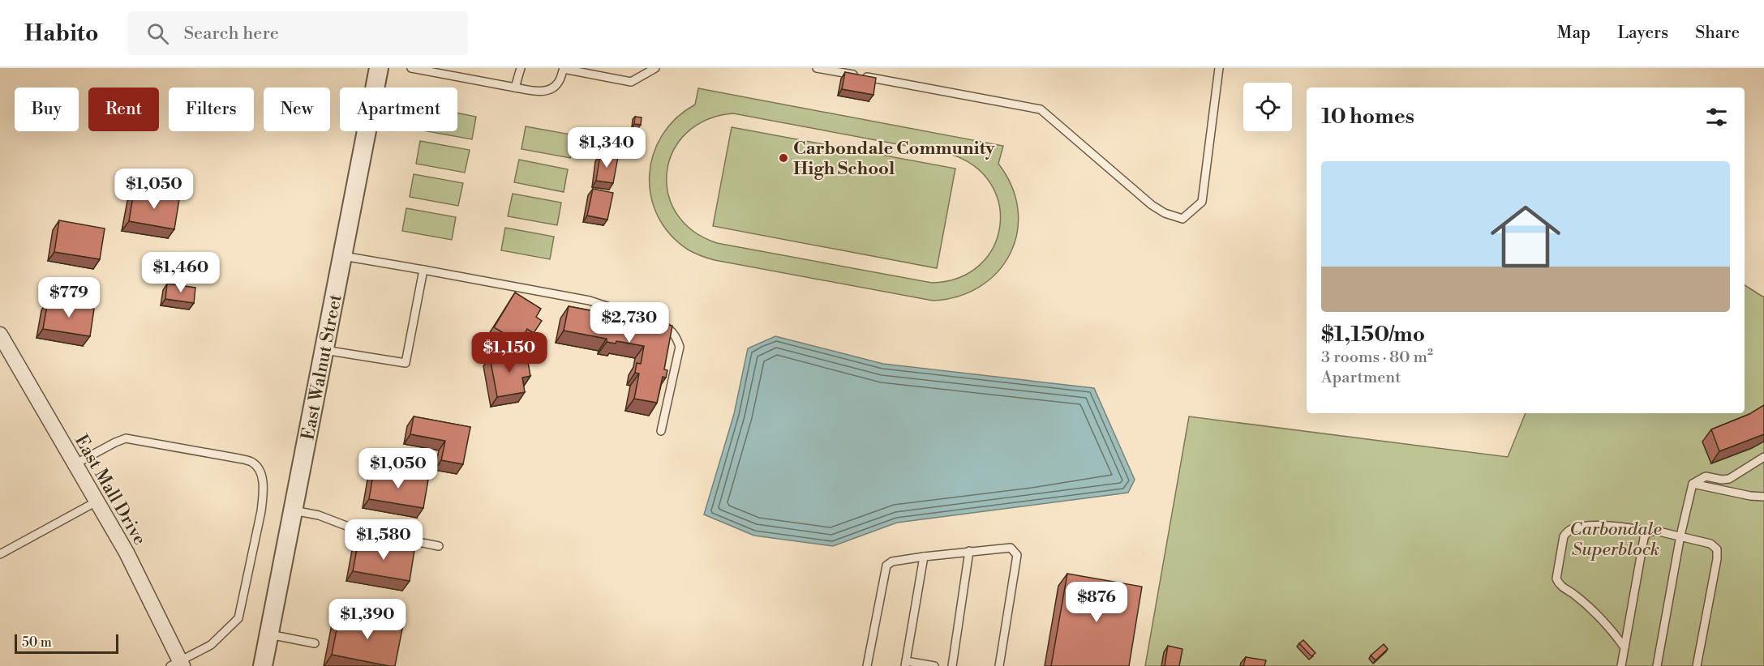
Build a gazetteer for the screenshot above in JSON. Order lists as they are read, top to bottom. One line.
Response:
{"streets":{"street":["East Walnut Street","East Mall Drive"]},"parks":["Carbondale Superblock"],"places":["Carbondale Community High School"],"scale_bar":"50 m","page":{"header":"Habito","search":"Search here","nav":["Map","Layers","Share"],"chip":["Buy","Rent","Filters","New","Apartment"],"heading":"10 homes","price":["$1,340","$1,050","$1,460","$779","$2,730","$1,150","$1,050","$1,580","$876","$1,390"],"list":[{"name":"$1,150/mo","note":"3 rooms · 80 m² · Apartment"}],"scale":"50 m"}}
